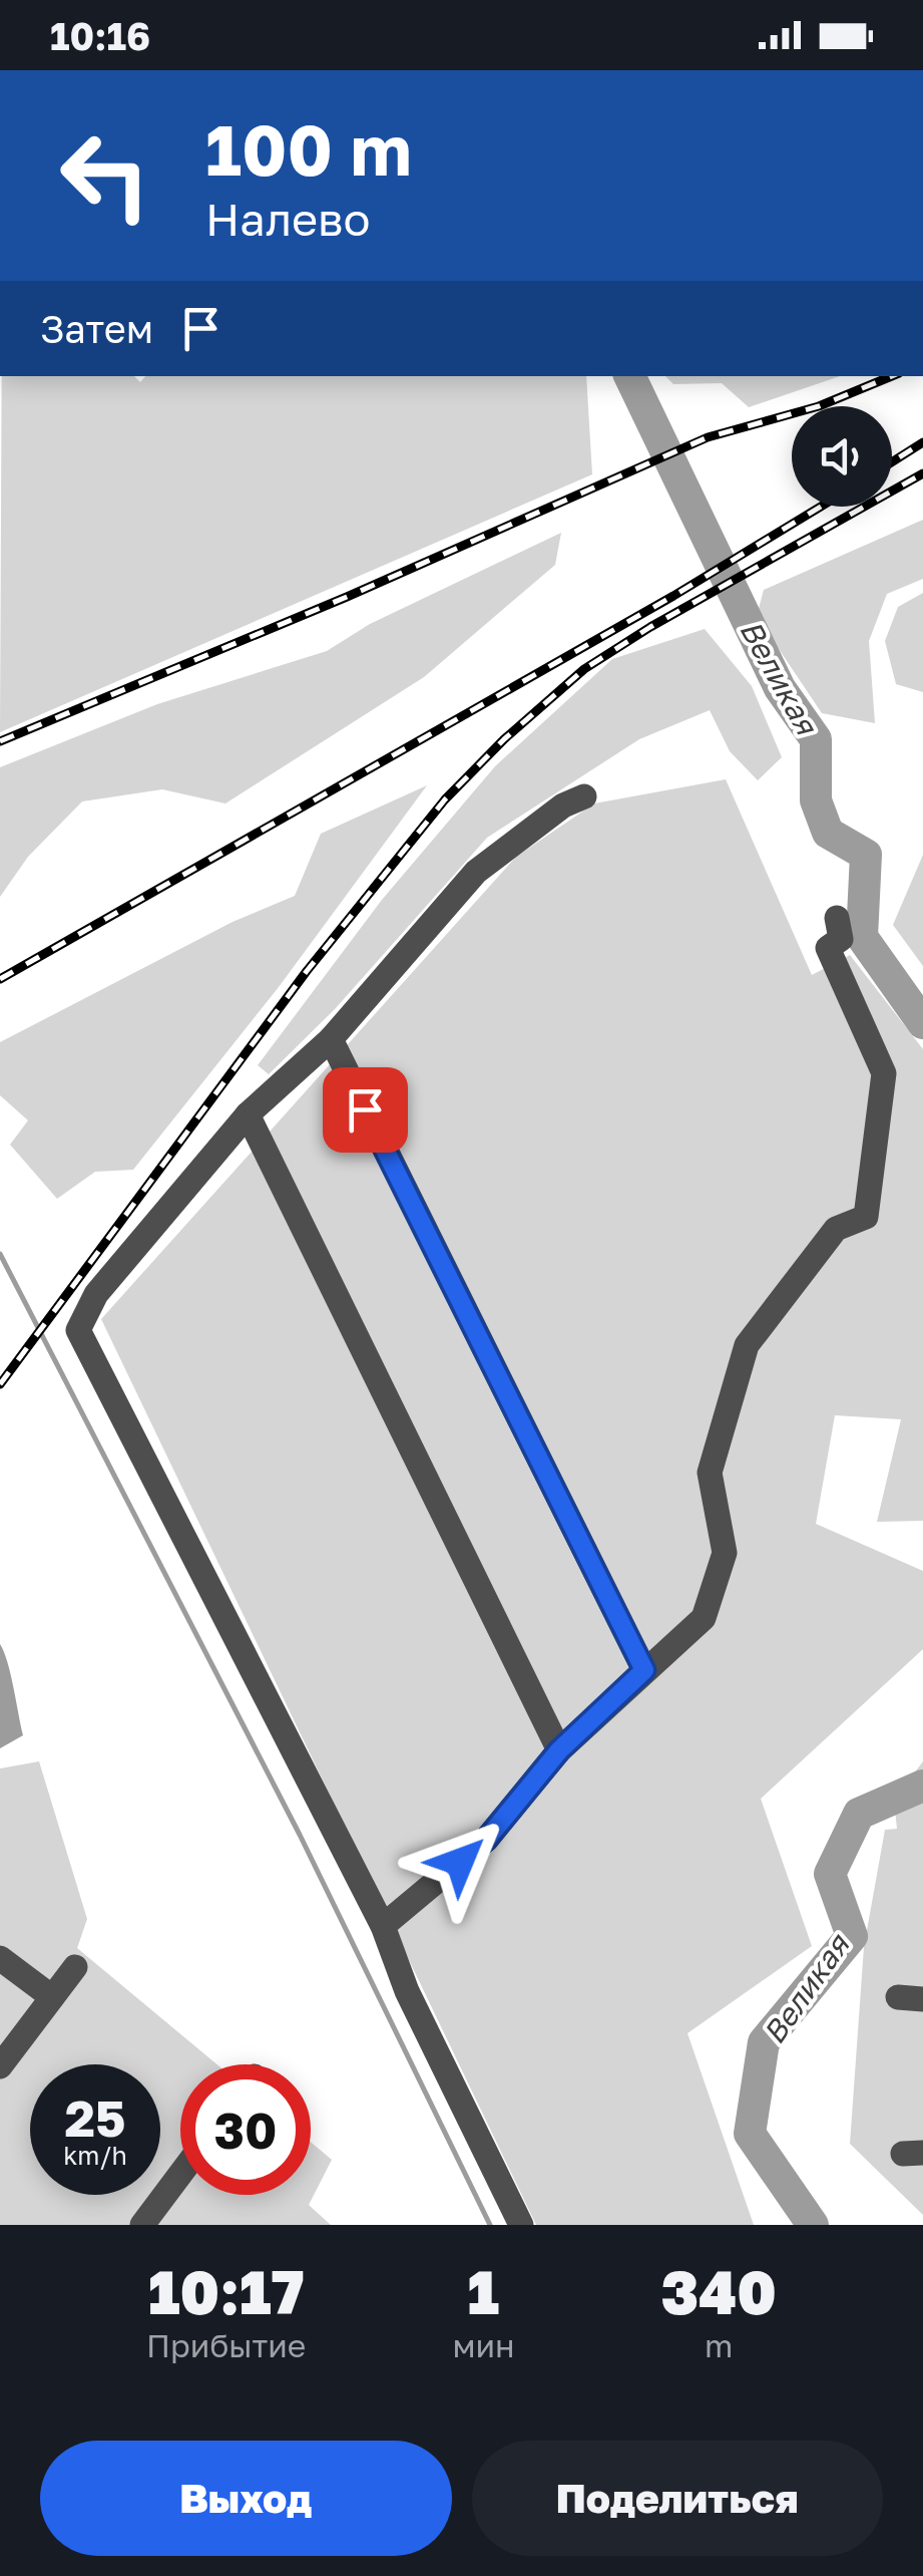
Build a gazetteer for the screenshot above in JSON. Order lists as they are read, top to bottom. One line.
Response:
{"water":["Великая"],"page":{"status":"10:16","turn":["100 m","Налево"],"then":"Затем","speed":"25 km/h","limit":"30","eta":["10:17","Прибытие","1","мин","340","m"],"buttons":["Выход","Поделиться"]}}
